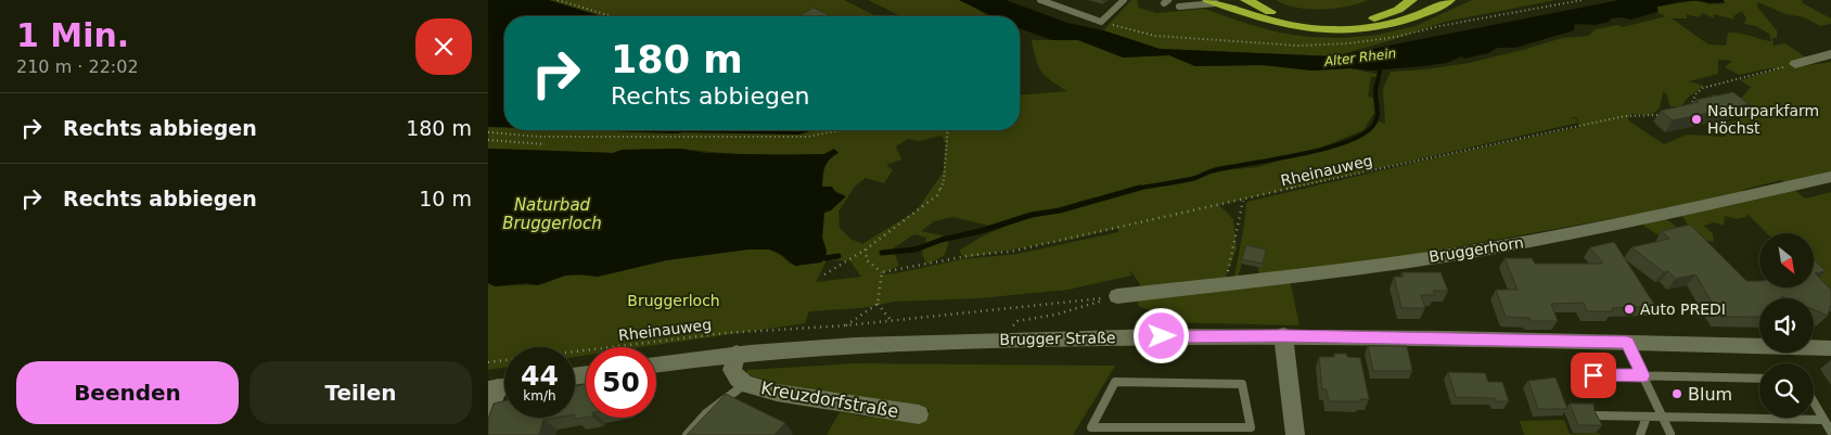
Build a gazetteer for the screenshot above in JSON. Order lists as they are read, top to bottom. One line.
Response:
{"streets":{"street":["Bruggerhorn","Brugger Straße","Kreuzdorfstraße"],"path":["Rheinauweg"]},"crossings":[["Rheinauweg","Bruggerhorn"],["Brugger Straße","Kreuzdorfstraße"]],"water":["Alter Rhein","Naturbad Bruggerloch"],"parks":["Bruggerloch"],"places":["Naturparkfarm Höchst","Auto PREDI","Blum"],"north":"bottom right","page":{"heading":["1 Min.","210 m · 22:02"],"turn":["180 m","Rechts abbiegen"],"list":[{"name":"Rechts abbiegen","value":"180 m"},{"name":"Rechts abbiegen","value":"10 m"}],"speed":"44 km/h","limit":"50","buttons":["Beenden","Teilen"]}}
